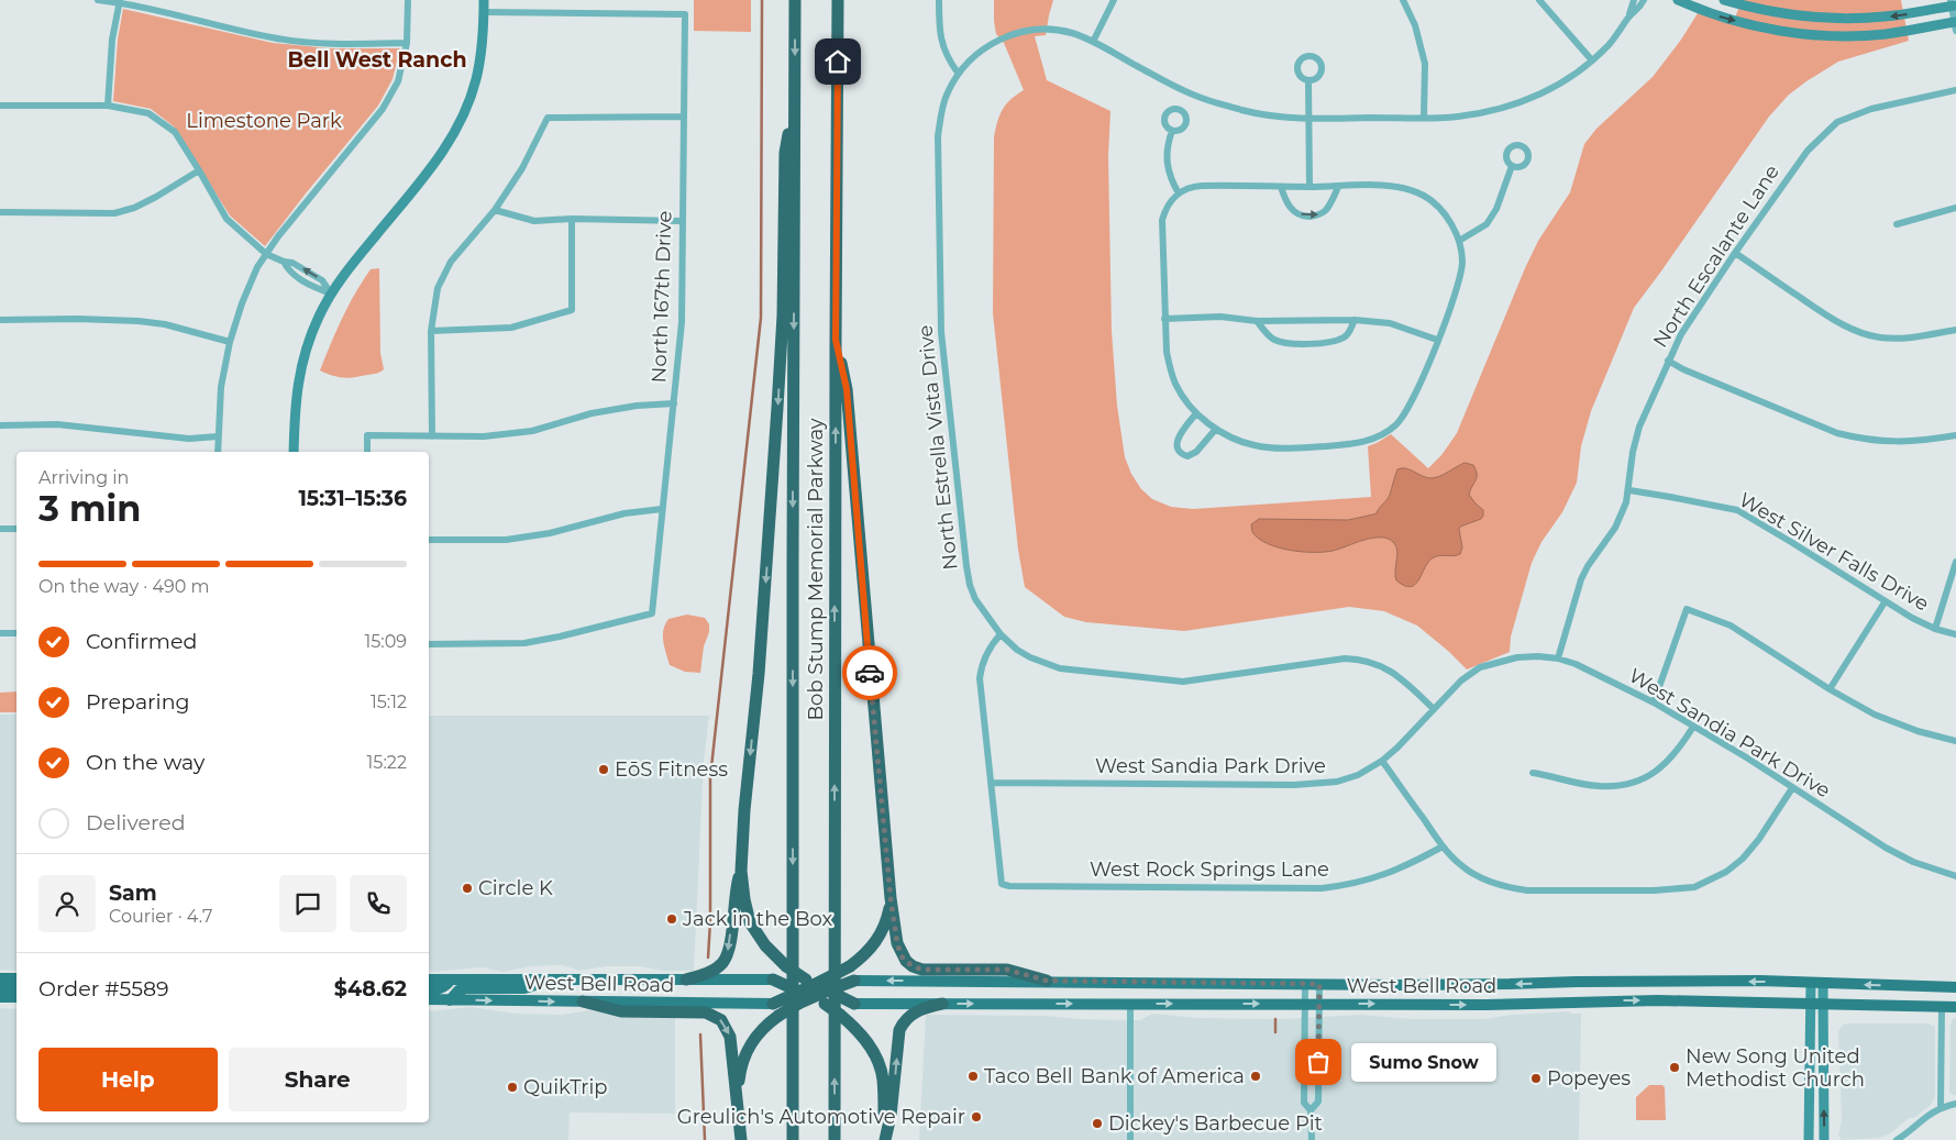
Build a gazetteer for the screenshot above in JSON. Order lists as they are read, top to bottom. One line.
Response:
{"streets":{"highway":["Bob Stump Memorial Parkway"],"main road":["West Bell Road"],"street":["North Escalante Lane","North 167th Drive","North Estrella Vista Drive","West Silver Falls Drive","West Sandia Park Drive","West Rock Springs Lane"]},"crossings":[["North Escalante Lane","West Silver Falls Drive"],["North Escalante Lane","West Sandia Park Drive"],["North Estrella Vista Drive","West Sandia Park Drive"],["West Sandia Park Drive","West Rock Springs Lane"]],"districts":["Bell West Ranch"],"parks":["Limestone Park"],"places":["EōS Fitness","Circle K","Jack in the Box","Sumo Snow","New Song United Methodist Church","Taco Bell","Bank of America","Popeyes","QuikTrip","Greulich's Automotive Repair","Dickey's Barbecue Pit"],"page":{"heading":["3 min","Arriving in","15:31–15:36"],"panel":["Sam","Courier · 4.7","Order #5589","$48.62"],"bar":"On the way · 490 m","list":[["Confirmed","15:09"],["Preparing","15:12"],["On the way","15:22"],"Delivered"],"buttons":["Help","Share"],"bubble":"Sumo Snow"}}
